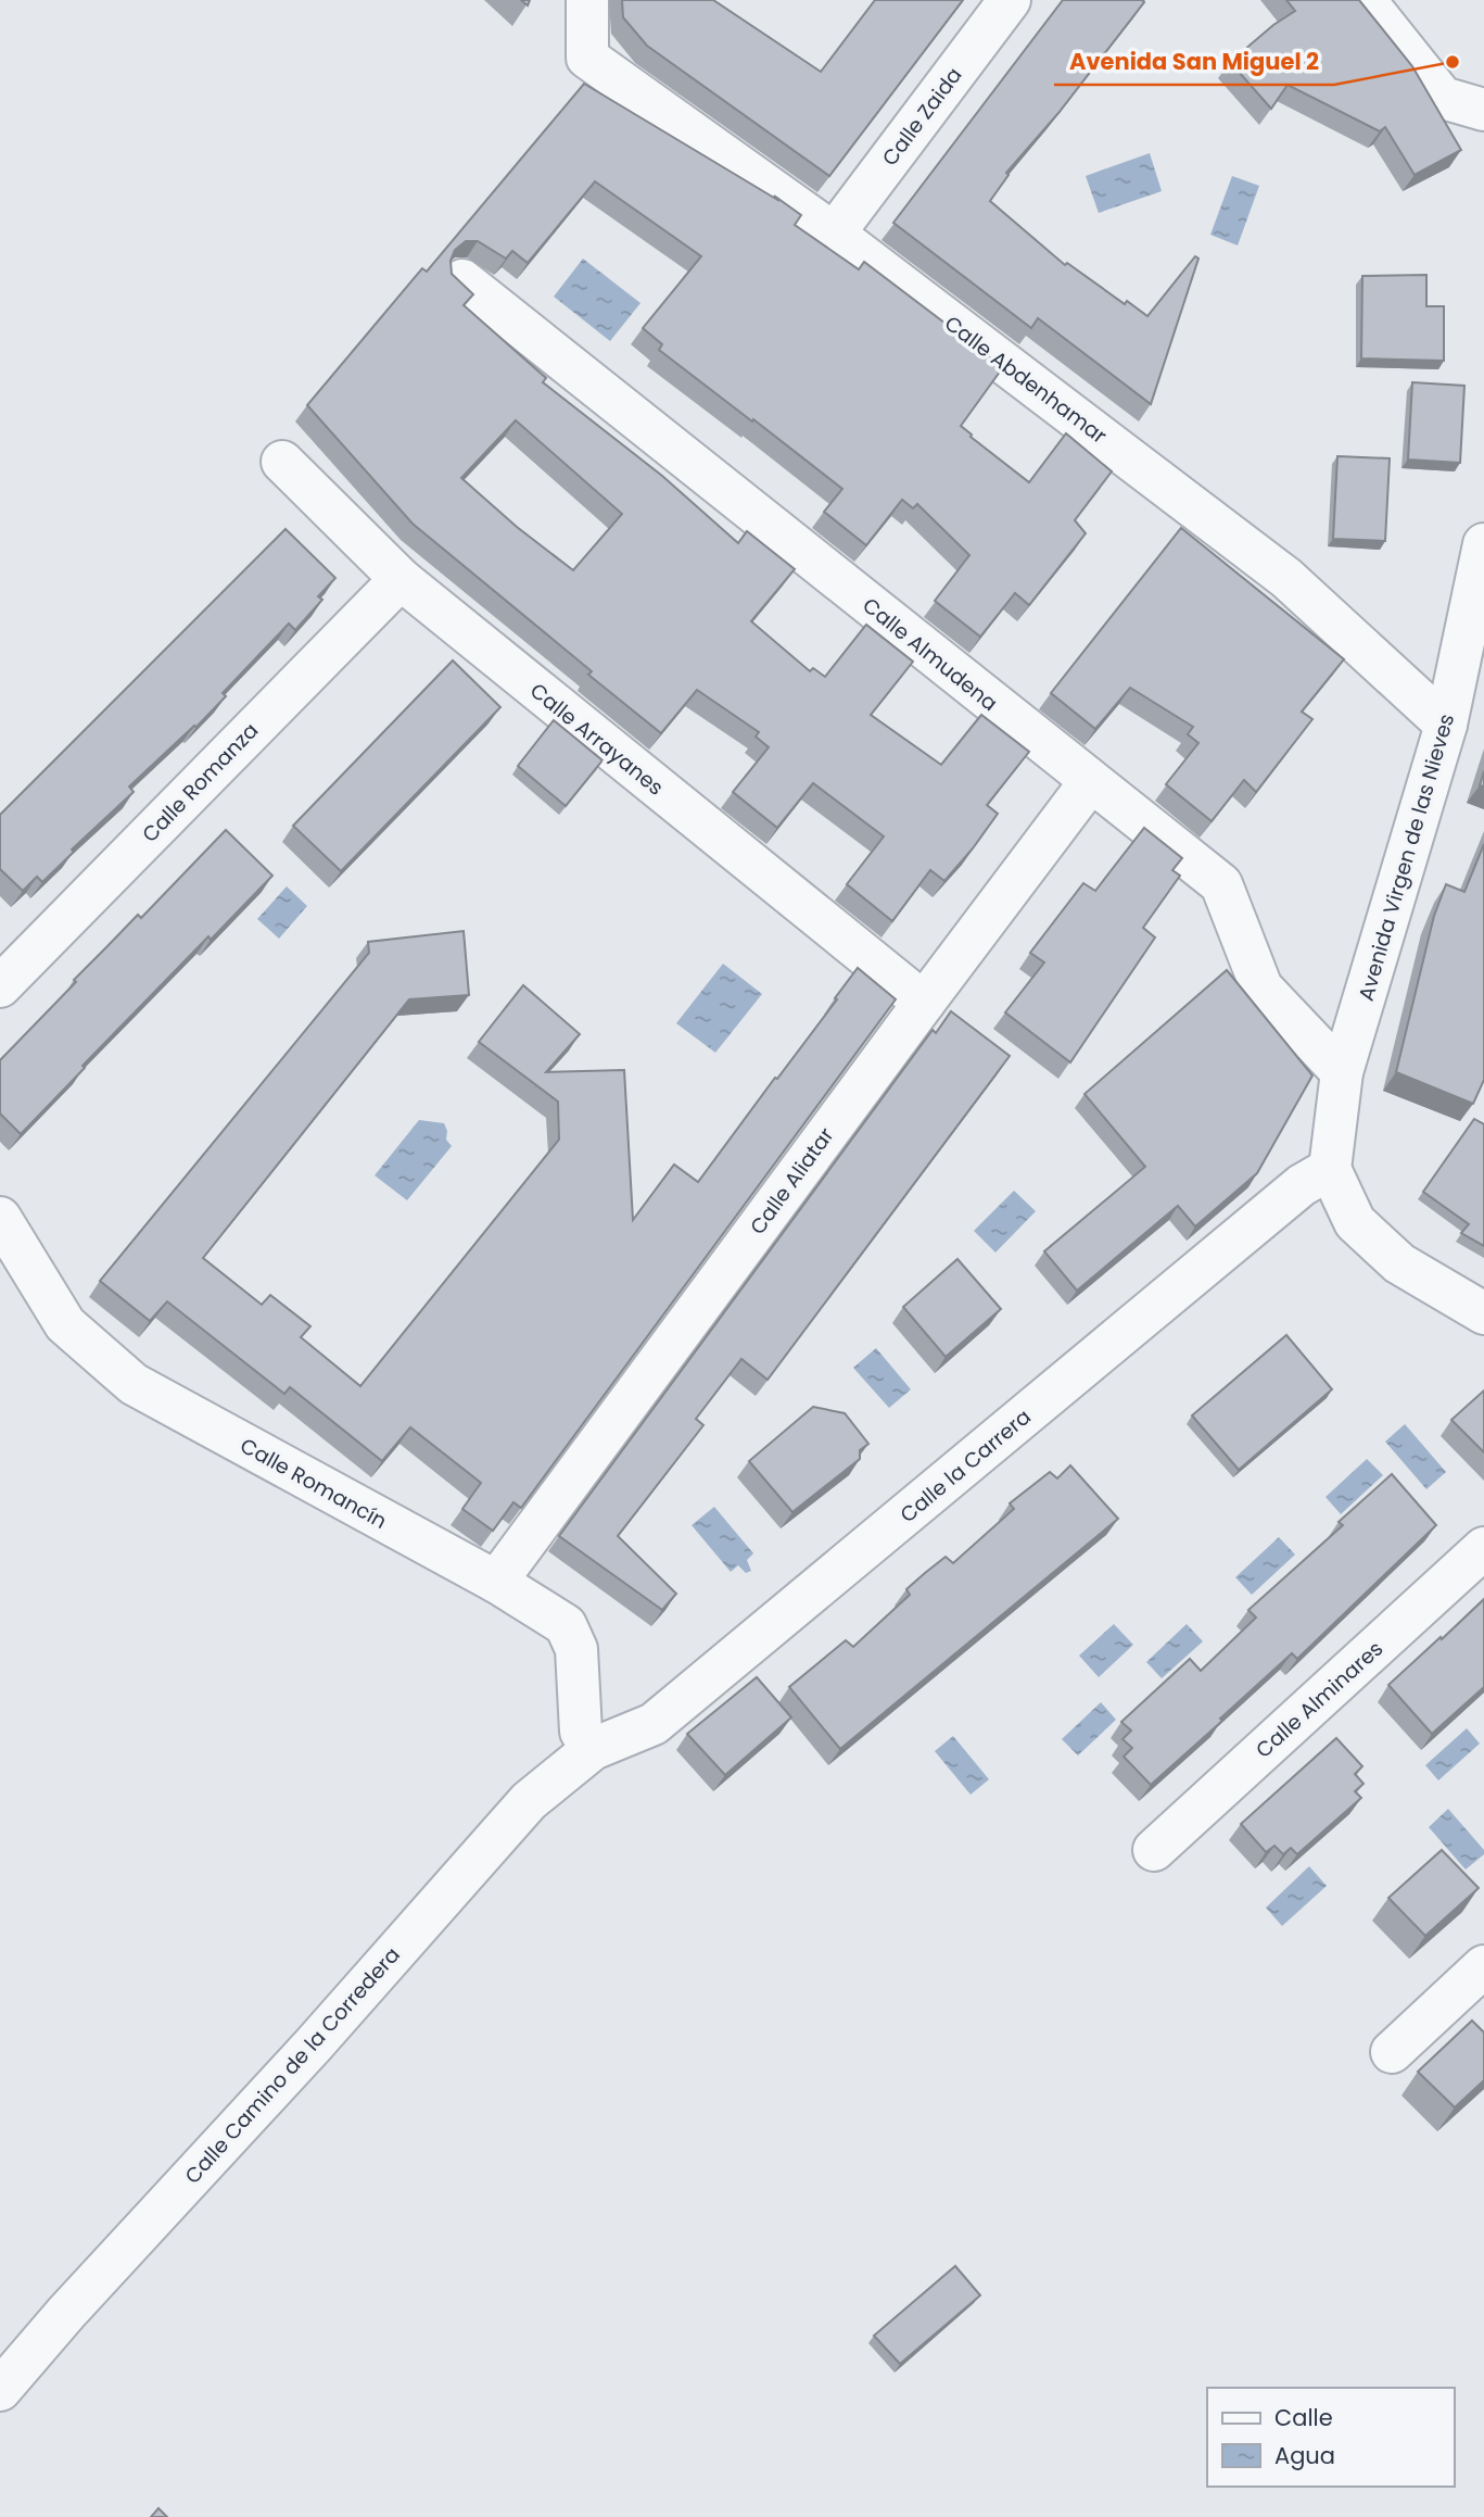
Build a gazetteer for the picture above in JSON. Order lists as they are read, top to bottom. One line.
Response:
{"streets":{"street":["Calle Zaida","Calle Abdenhamar","Calle Almudena","Calle Arrayanes","Calle Romanza","Avenida Virgen de las Nieves","Calle Aliatar","Calle la Carrera","Calle Romancín","Calle Alminares","Calle Camino de la Corredera"]},"crossings":[["Calle Zaida","Calle Abdenhamar"],["Calle Abdenhamar","Avenida Virgen de las Nieves"],["Calle Almudena","Avenida Virgen de las Nieves"],["Calle Almudena","Calle Aliatar"],["Calle Arrayanes","Calle Romanza"],["Calle Arrayanes","Calle Aliatar"],["Avenida Virgen de las Nieves","Calle la Carrera"],["Calle Aliatar","Calle Romancín"],["Calle la Carrera","Calle Romancín"],["Calle la Carrera","Calle Camino de la Corredera"],["Calle Romancín","Calle Camino de la Corredera"]],"places":["Avenida San Miguel 2"],"legend":["Calle","Agua"]}
